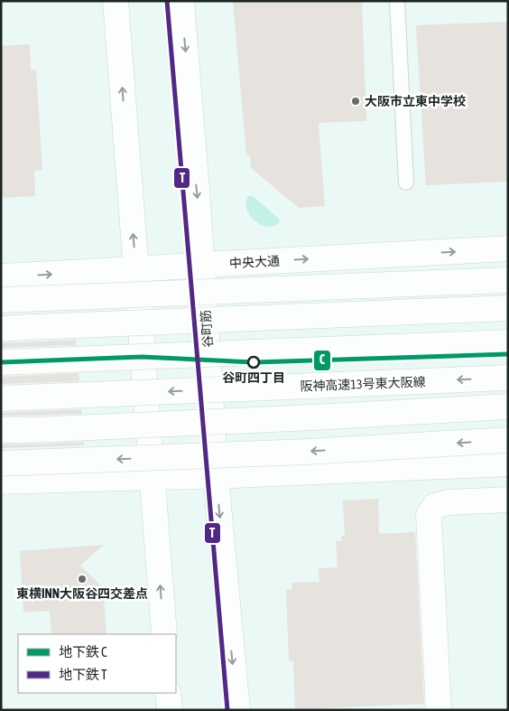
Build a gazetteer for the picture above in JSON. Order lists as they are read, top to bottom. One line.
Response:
{"streets":{"main road":["中央大通","谷町筋","阪神高速13号東大阪線"]},"crossings":[["中央大通","谷町筋"]],"places":["大阪市立東中学校","谷町四丁目","東横INN大阪谷四交差点"],"lines":["metro line T","metro line C"],"legend":["地下鉄 C","地下鉄 T"]}
